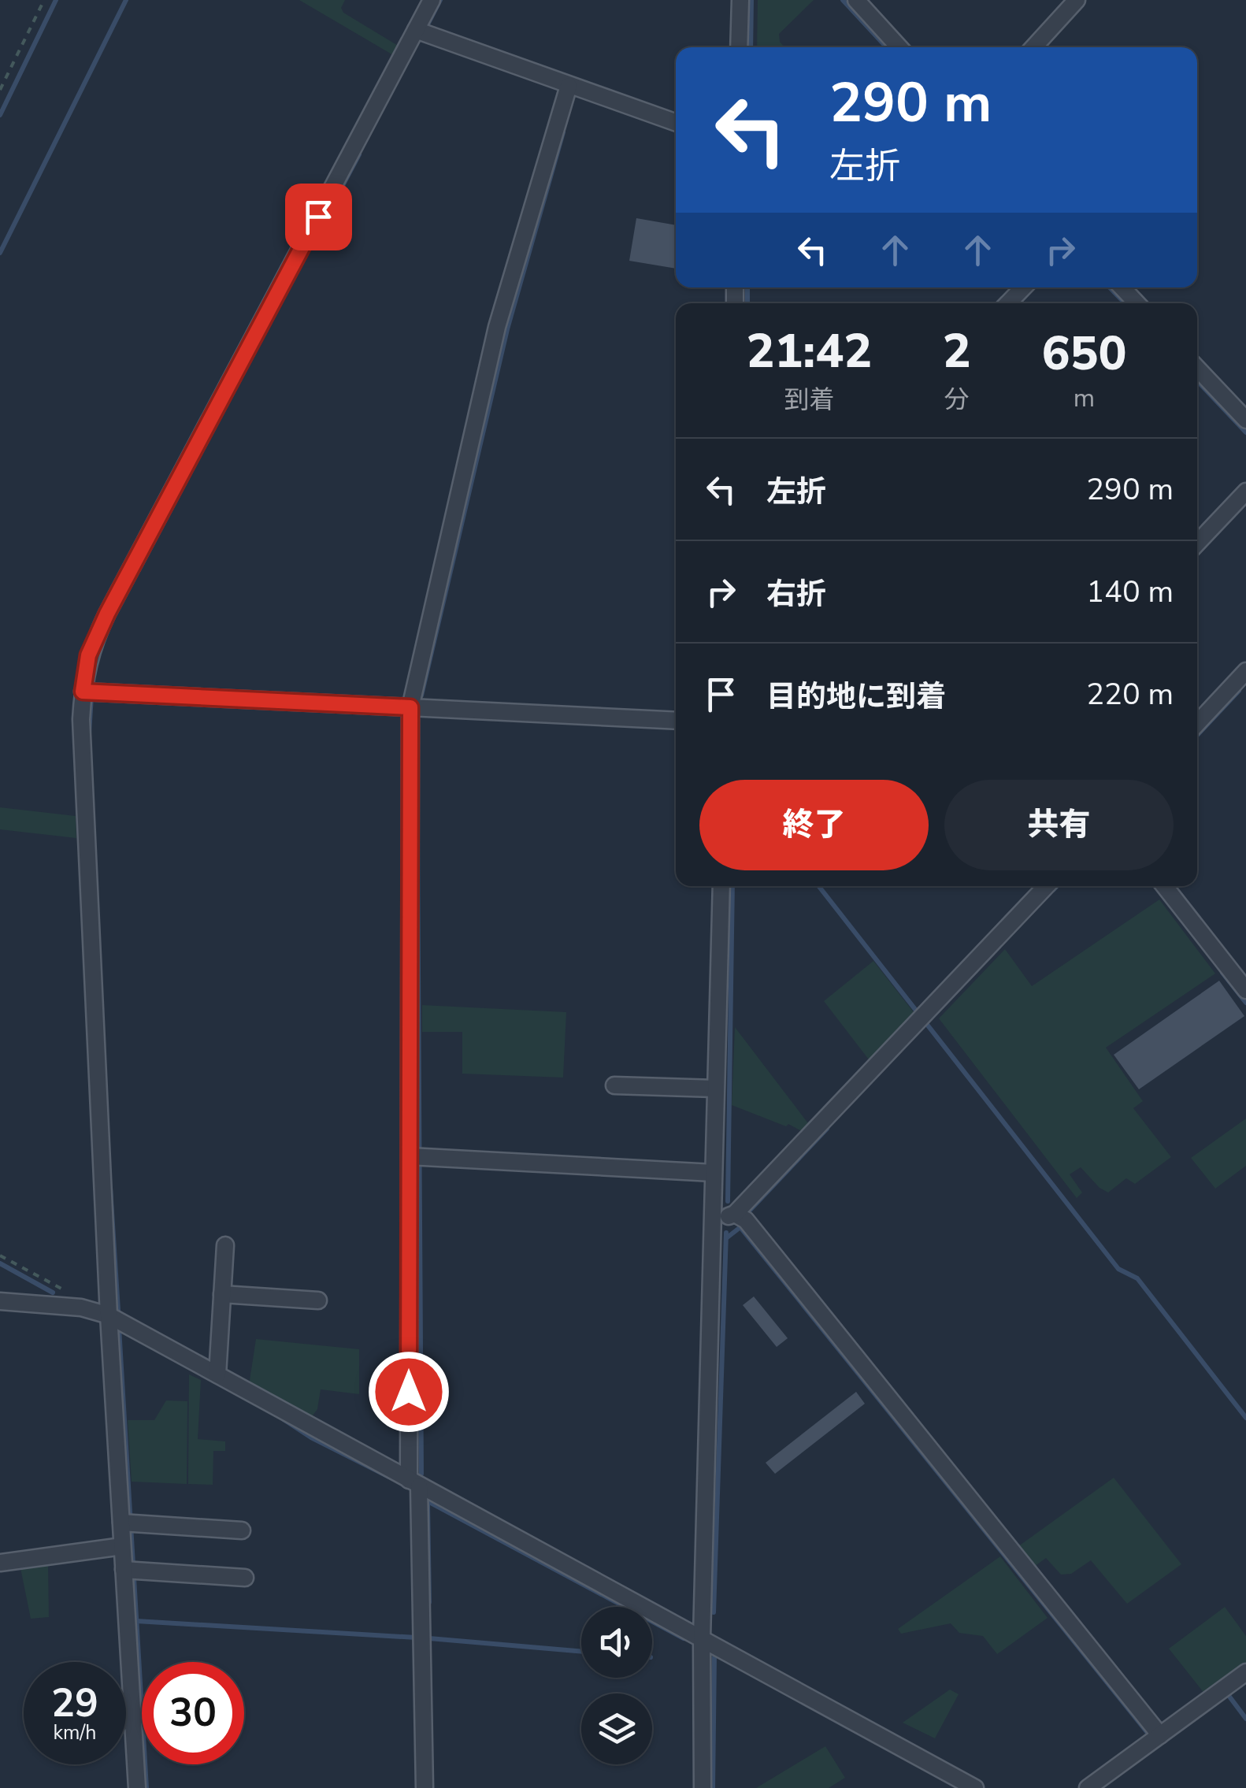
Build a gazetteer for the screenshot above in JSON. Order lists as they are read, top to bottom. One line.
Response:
{"page":{"turn":["290 m","左折"],"eta":["21:42","到着","2","分","650","m"],"list":[{"name":"左折","value":"290 m"},{"name":"右折","value":"140 m"},{"name":"目的地に到着","value":"220 m"}],"buttons":["終了","共有"],"speed":"29 km/h","limit":"30"}}
